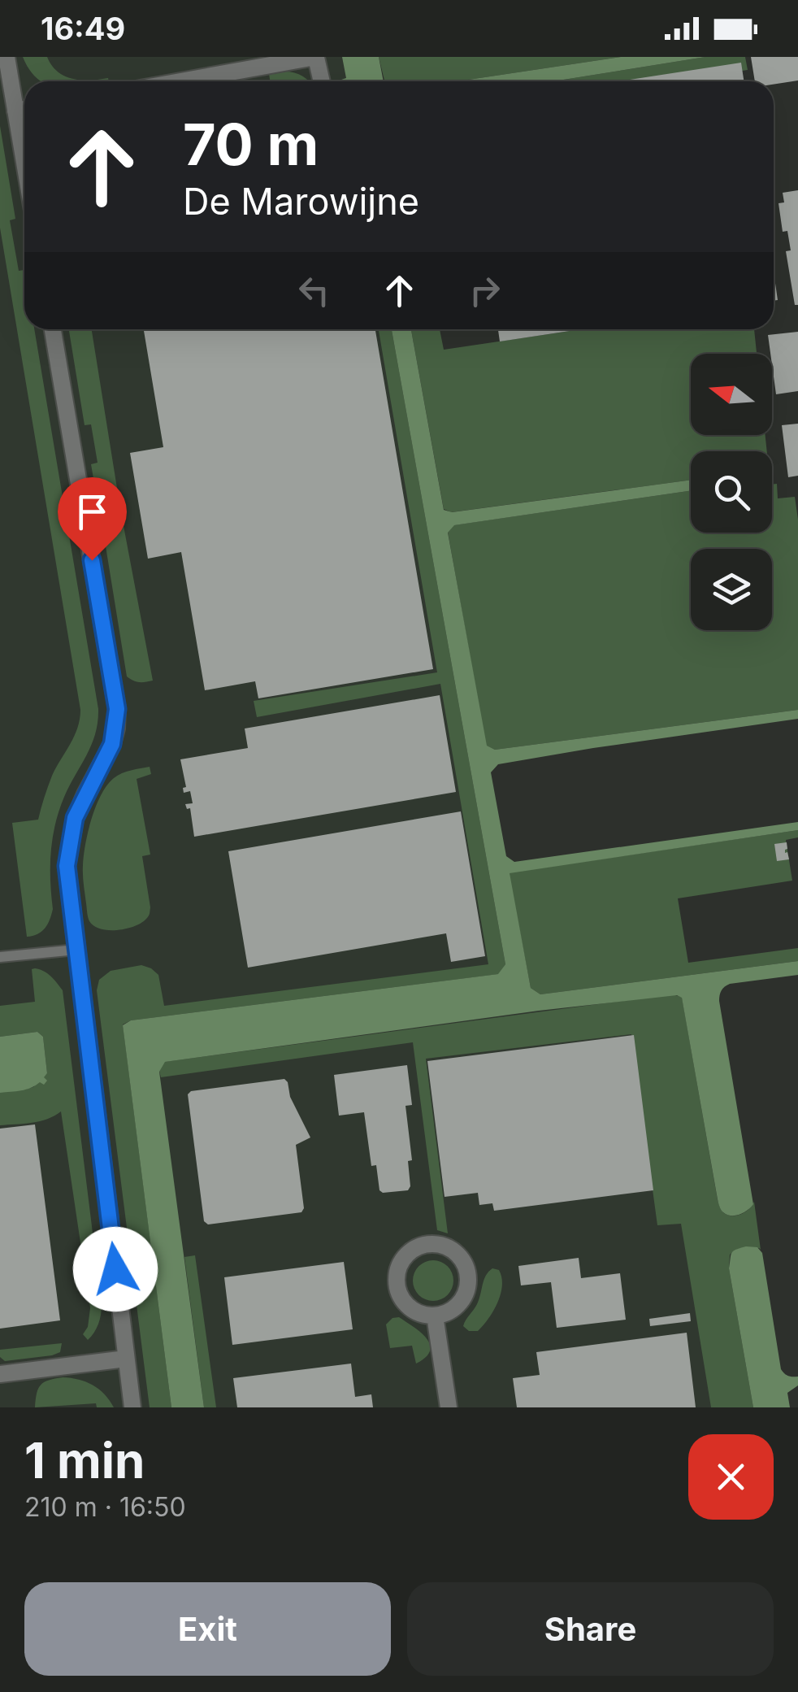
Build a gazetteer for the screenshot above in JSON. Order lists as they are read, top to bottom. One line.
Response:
{"north":"left","page":{"status":"16:49","turn":["70 m","De Marowijne"],"heading":["1 min","210 m · 16:50"],"buttons":["Exit","Share"]}}
